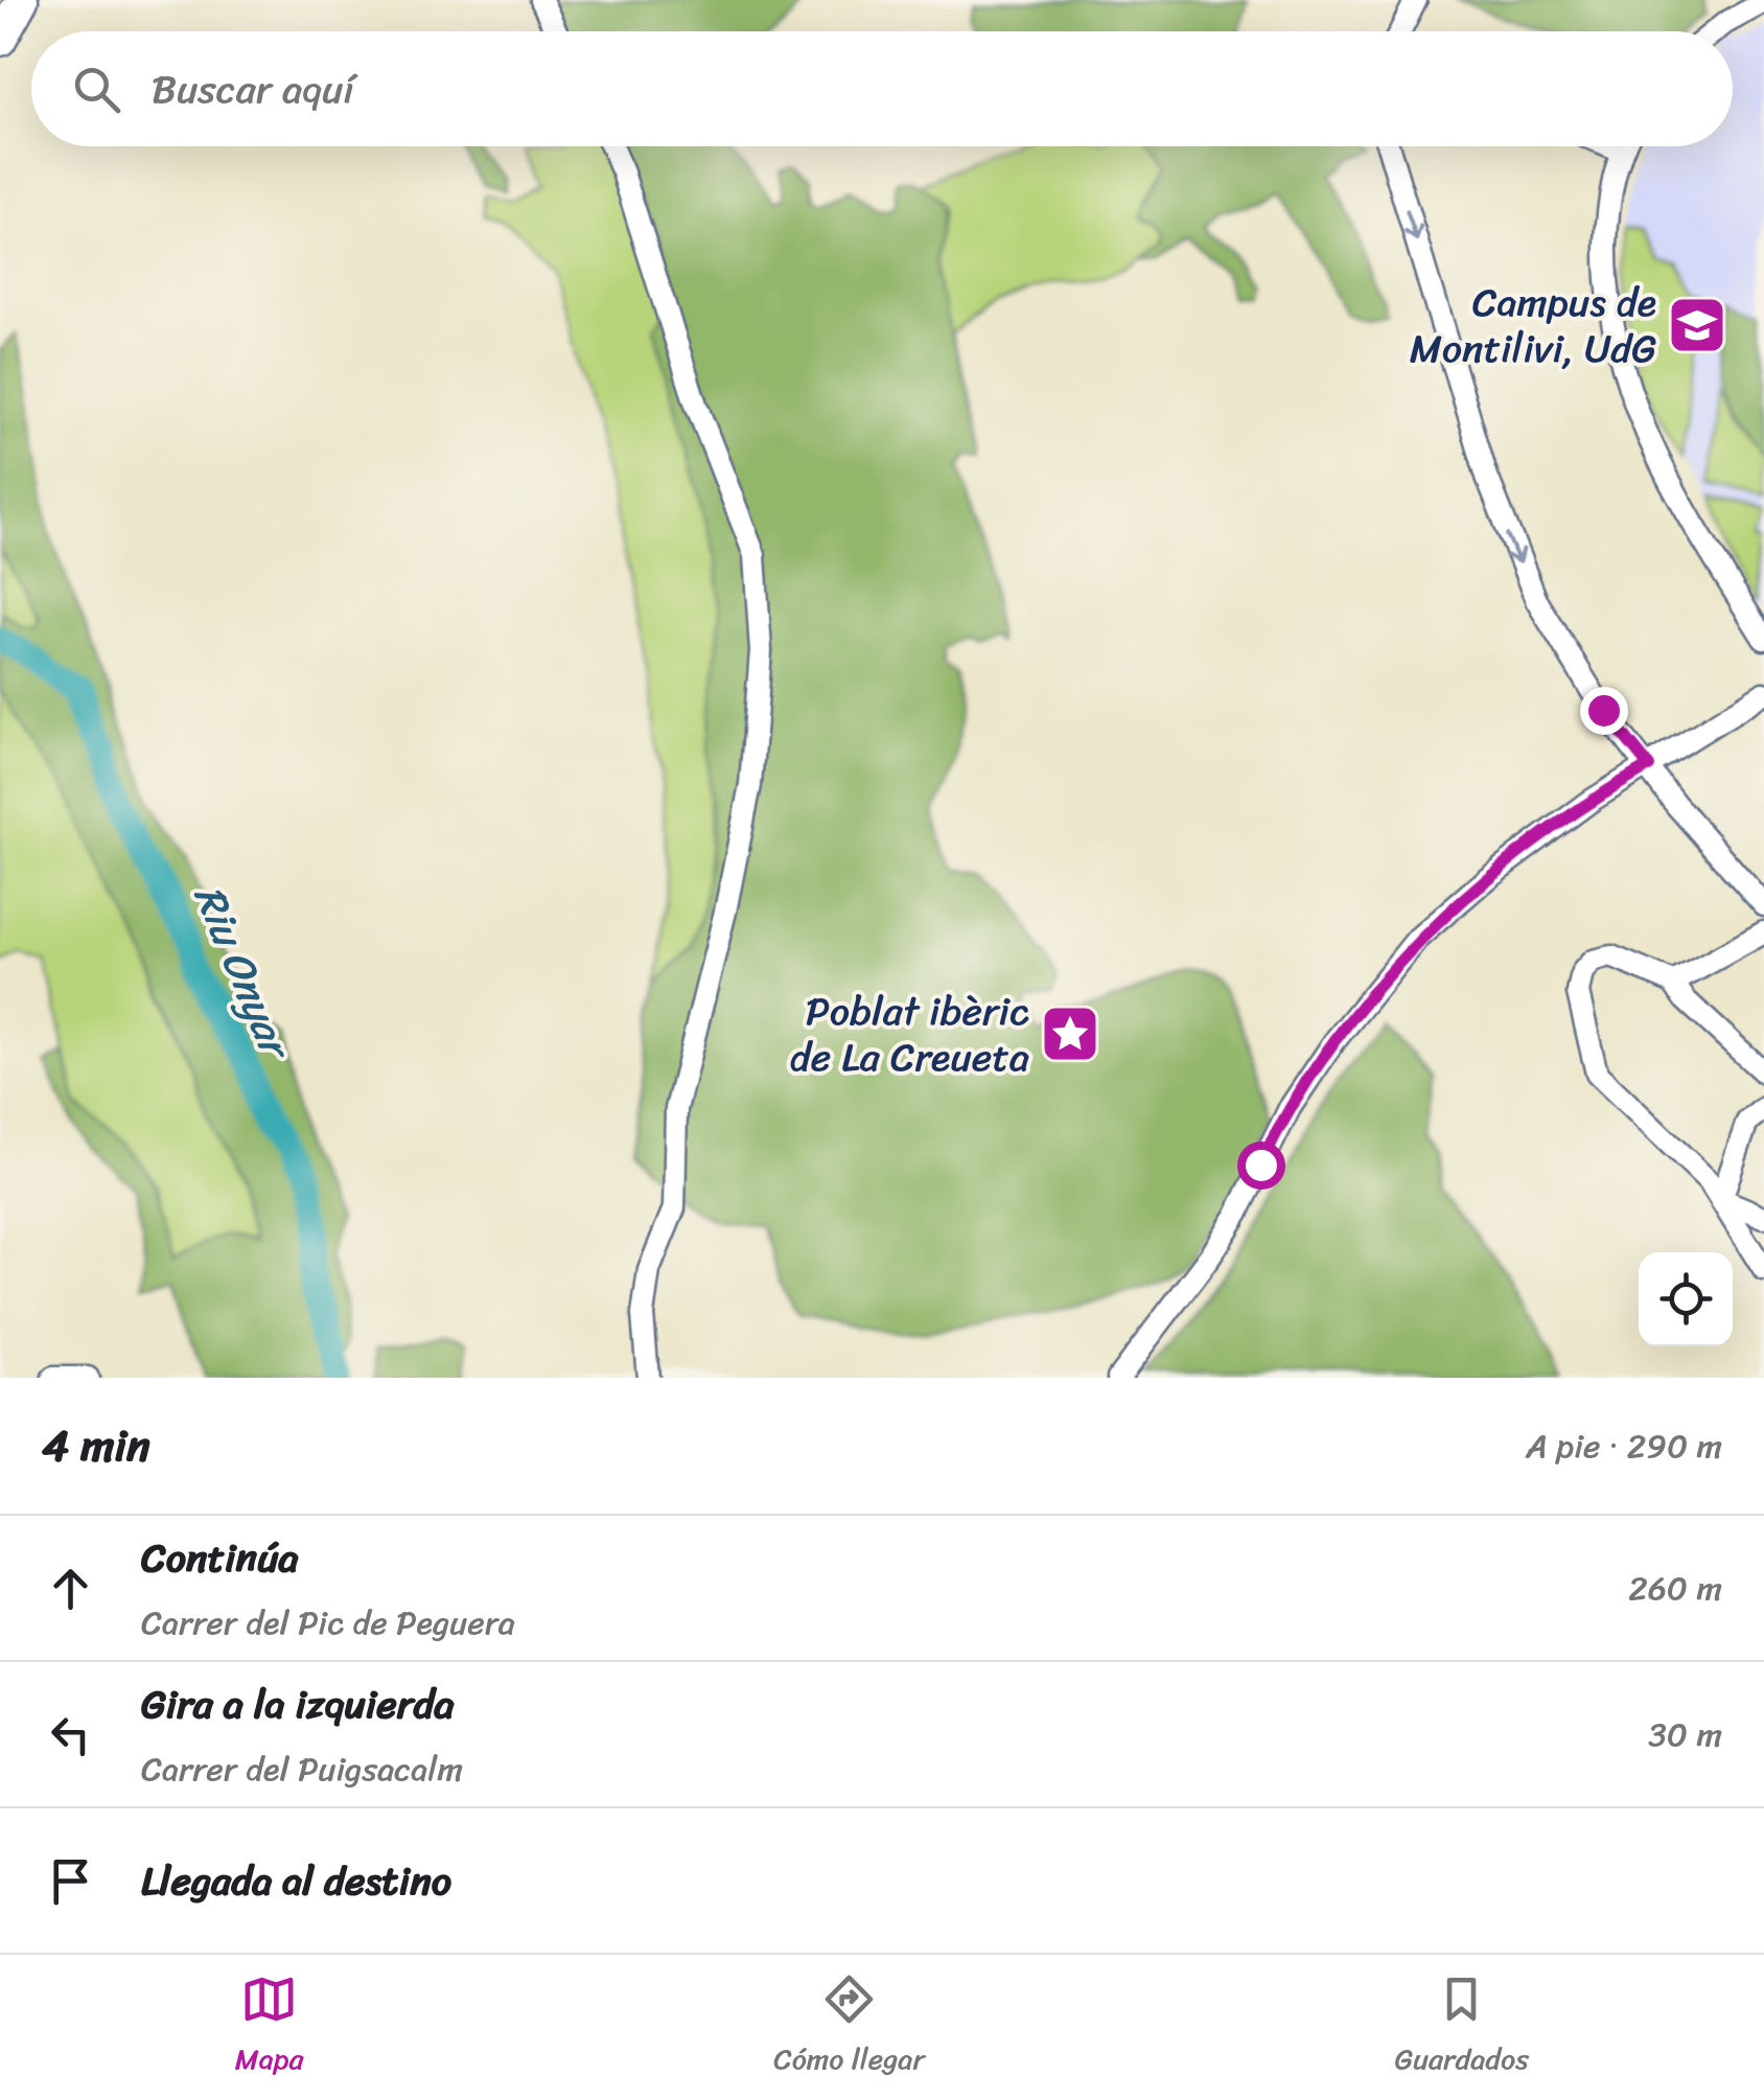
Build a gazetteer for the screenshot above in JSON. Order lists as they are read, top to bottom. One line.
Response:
{"water":["Riu Onyar"],"places":{"school or university":["Campus de Montilivi, UdG"],"place":["Poblat ibèric de La Creueta"]},"page":{"search":"Buscar aquí","heading":["4 min","A pie · 290 m"],"list":[["Continúa","Carrer del Pic de Peguera","260 m"],["Gira a la izquierda","Carrer del Puigsacalm","30 m"],"Llegada al destino"],"nav":["Mapa","Cómo llegar","Guardados"]}}
